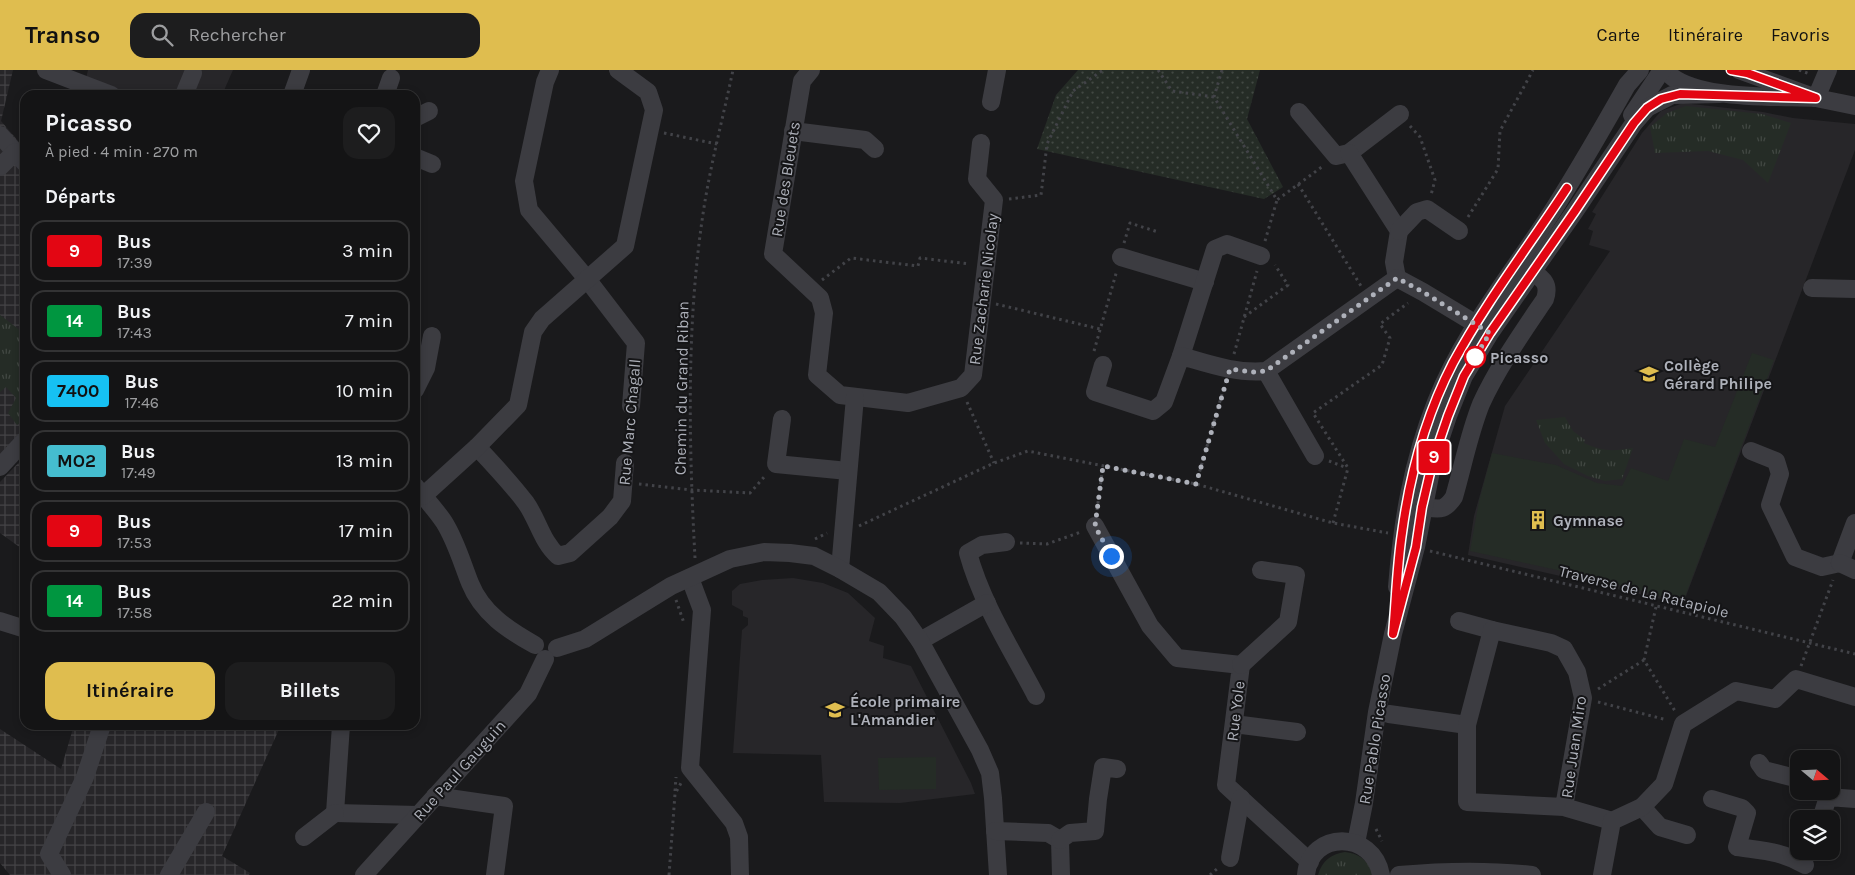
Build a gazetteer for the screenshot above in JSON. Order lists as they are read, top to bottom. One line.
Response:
{"streets":{"street":["Rue des Bleuets","Rue Zacharie Nicolay","Rue Marc Chagall","Rue Yole","Rue Pablo Picasso","Rue Juan Miro","Rue Paul Gauguin"],"path":["Chemin du Grand Riban","Traverse de La Ratapiole"]},"places":{"other":["Picasso"],"school or university":["Collège Gérard Philipe","École primaire L'Amandier"],"building":["Gymnase"]},"lines":["bus line 9"],"north":"right","page":{"header":"Transo","search":"Rechercher","nav":["Carte","Itinéraire","Favoris"],"on_map":"9","heading":[["Picasso","À pied · 4 min · 270 m"],"Départs"],"list":[{"mark":"9","name":"Bus","note":"17:39","value":"3 min"},{"mark":"14","name":"Bus","note":"17:43","value":"7 min"},{"mark":"7400","name":"Bus","note":"17:46","value":"10 min"},{"mark":"MO2","name":"Bus","note":"17:49","value":"13 min"},{"mark":"9","name":"Bus","note":"17:53","value":"17 min"},{"mark":"14","name":"Bus","note":"17:58","value":"22 min"}],"buttons":["Itinéraire","Billets"]}}
